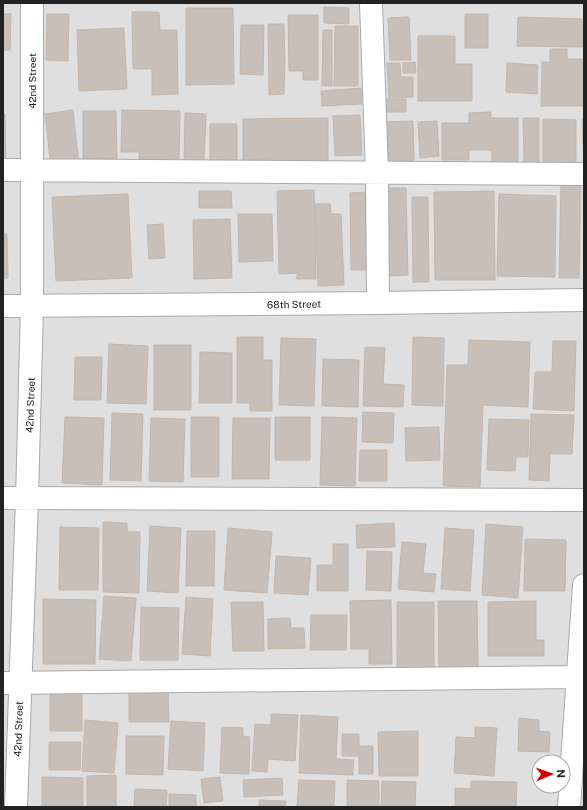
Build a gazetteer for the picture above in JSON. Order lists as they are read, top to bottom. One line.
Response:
{"streets":{"street":["42nd Street","68th Street"]},"crossings":[["42nd Street","68th Street"]],"north":"right"}
